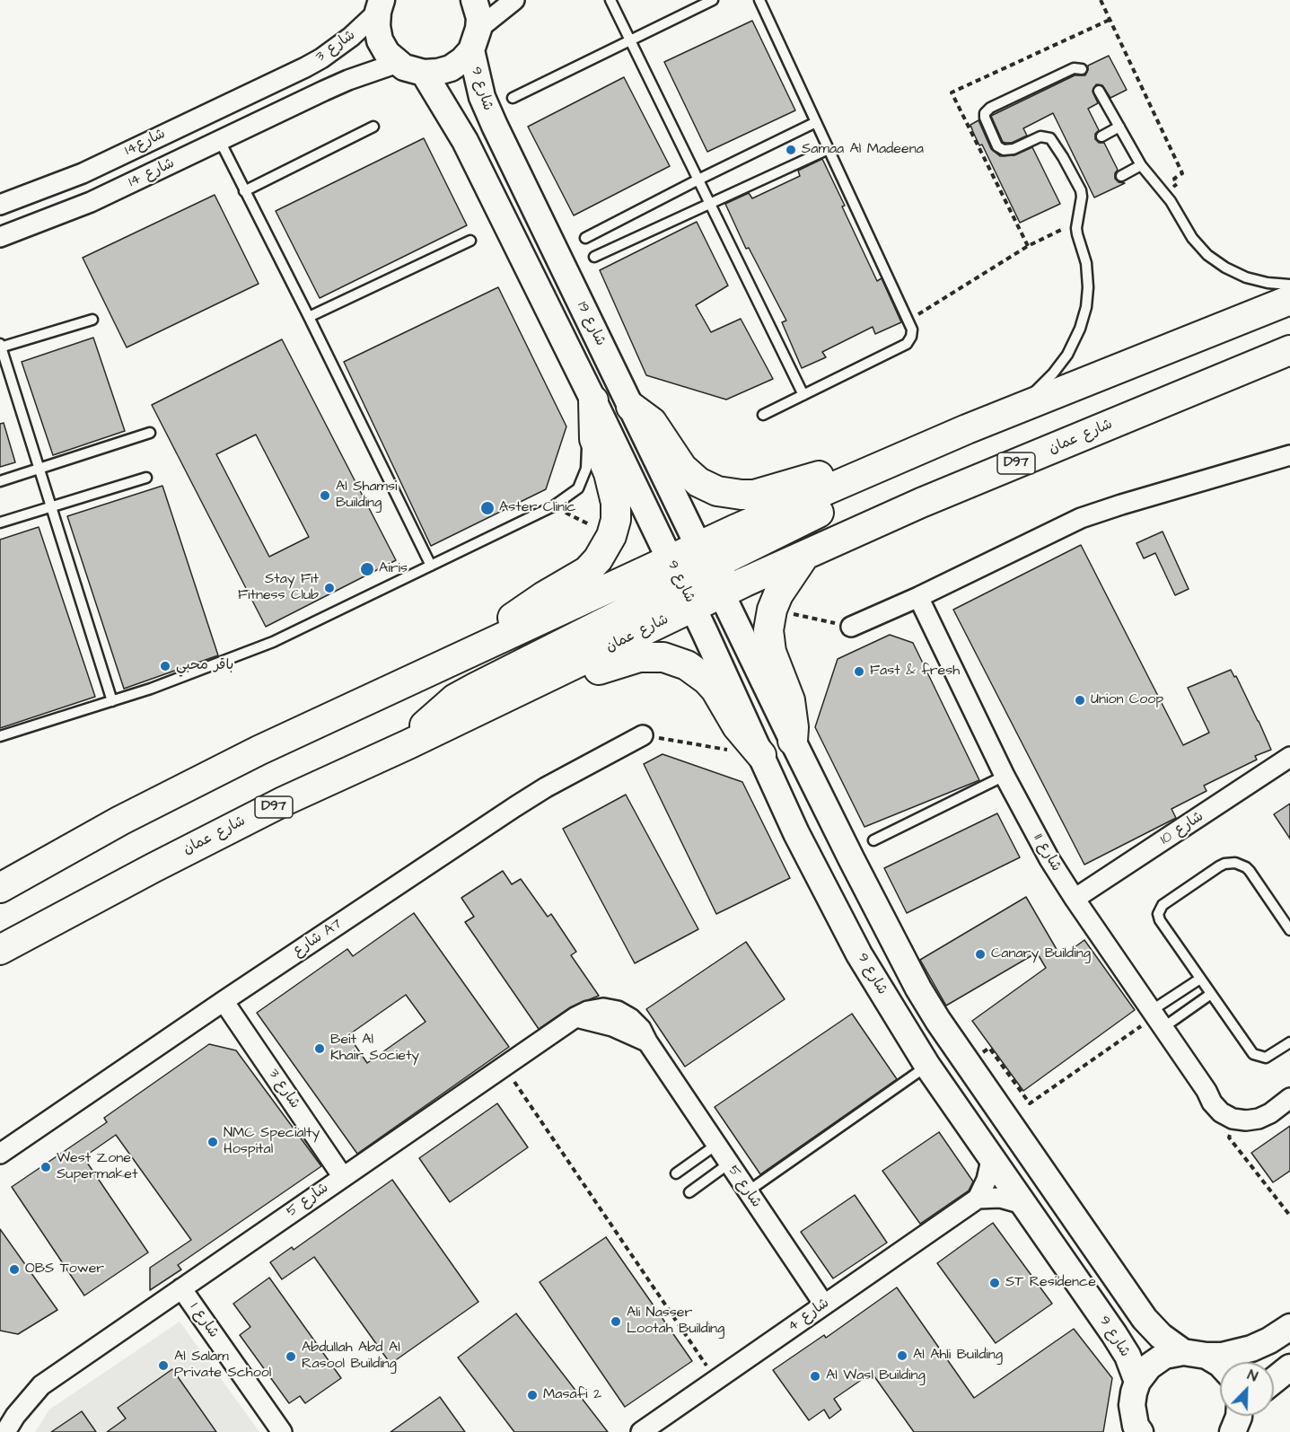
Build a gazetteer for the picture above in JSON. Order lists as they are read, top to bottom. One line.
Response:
{"streets":{"main road":["شارع عمان","D97"],"street":["شارع 3","شارع 9","شارع14","شارع 14","شارع 19","شارع 10","شارع 11","شارع A7","شارع 5","شارع 4","شارع 1"]},"crossings":[["شارع 3","شارع14"],["شارع 3","شارع A7"],["شارع 3","شارع 5"],["شارع 9","شارع 19"],["شارع 9","شارع عمان"],["شارع 10","شارع 11"],["شارع 5","شارع 4"],["شارع 5","شارع 1"]],"places":["Samaa Al Madeena","Al Shamsi Building","Aster Clinic","Airis","Stay Fit Fitness Club","باقر محبي","Fast & fresh","Union Coop","Canary Building","Beit Al Khair Society","NMC Specialty Hospital","West Zone Supermaket","OBS Tower","ST Residence","Ali Nasser Lootah Building","Al Ahli Building","Abdullah Abd Al Rasool Building","Al Salam Private School","Al Wasl Building","Masafi 2"],"north":"top right"}
